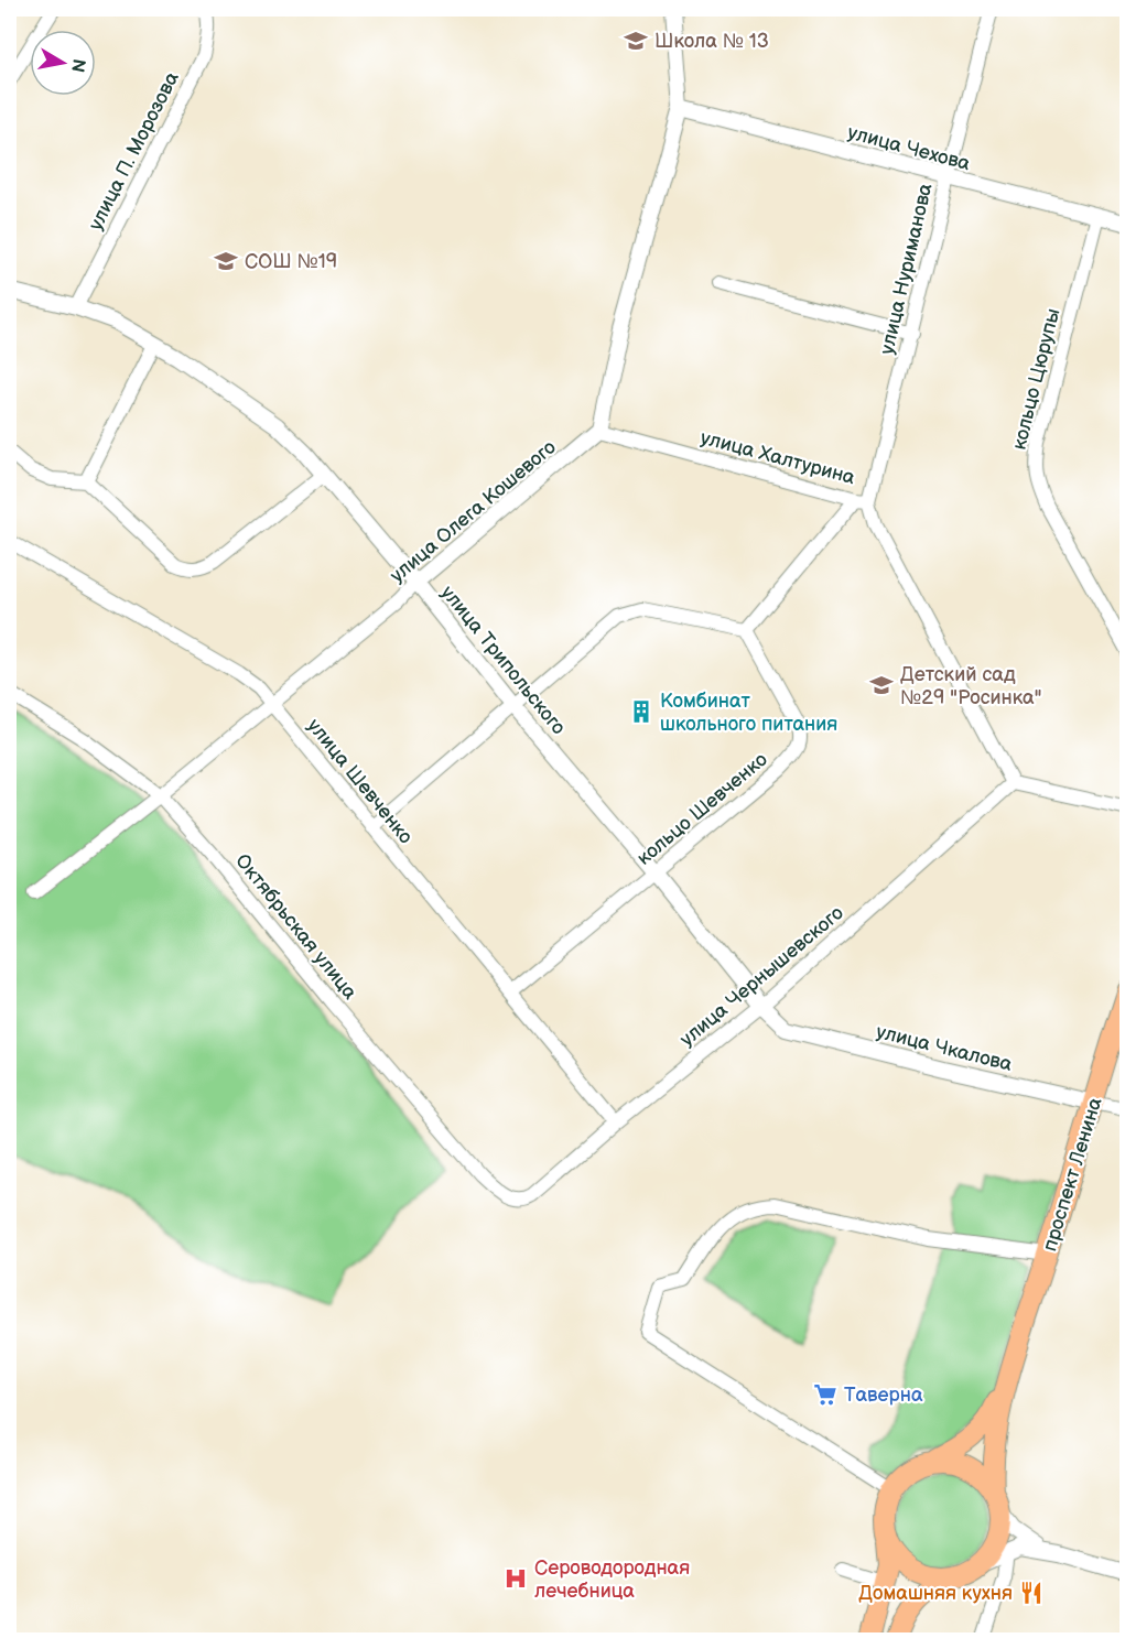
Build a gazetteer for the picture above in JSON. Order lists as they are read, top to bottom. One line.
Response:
{"streets":{"main road":["проспект Ленина"],"street":["улица Чехова","улица П. Морозова","улица Нуриманова","кольцо Цюрупы","улица Халтурина","улица Олега Кошевого","улица Трипольского","улица Шевченко","кольцо Шевченко","Октябрьская улица","улица Чернышевского","улица Чкалова"]},"crossings":[["улица Чехова","улица Нуриманова"],["улица Чехова","кольцо Цюрупы"],["улица П. Морозова","улица Трипольского"],["улица Нуриманова","улица Халтурина"],["улица Халтурина","улица Олега Кошевого"],["улица Халтурина","улица Чернышевского"],["улица Олега Кошевого","улица Трипольского"],["улица Олега Кошевого","улица Шевченко"],["улица Олега Кошевого","Октябрьская улица"],["улица Трипольского","кольцо Шевченко"],["улица Трипольского","улица Чернышевского"],["улица Трипольского","улица Чкалова"],["улица Шевченко","кольцо Шевченко"],["улица Шевченко","улица Чернышевского"],["Октябрьская улица","улица Чернышевского"],["улица Чернышевского","улица Чкалова"],["улица Чкалова","проспект Ленина"]],"places":{"school or university":["Школа № 13","СОШ №19","Детский сад №29 \"Росинка\""],"building":["Комбинат школьного питания"],"supermarket":["Таверна"],"hospital":["Сероводородная лечебница"],"restaurant":["Домашняя кухня"]},"north":"right"}
